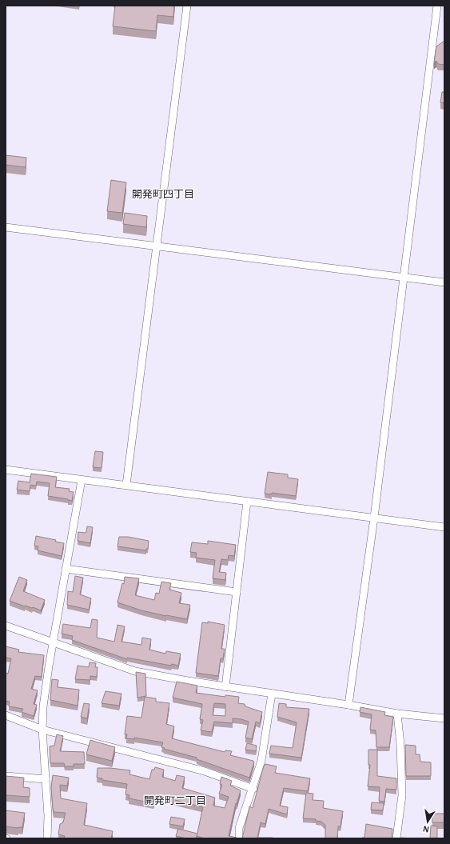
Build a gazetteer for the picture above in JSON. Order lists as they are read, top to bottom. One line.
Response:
{"districts":["開発町四丁目","開発町二丁目"],"north":"bottom"}
